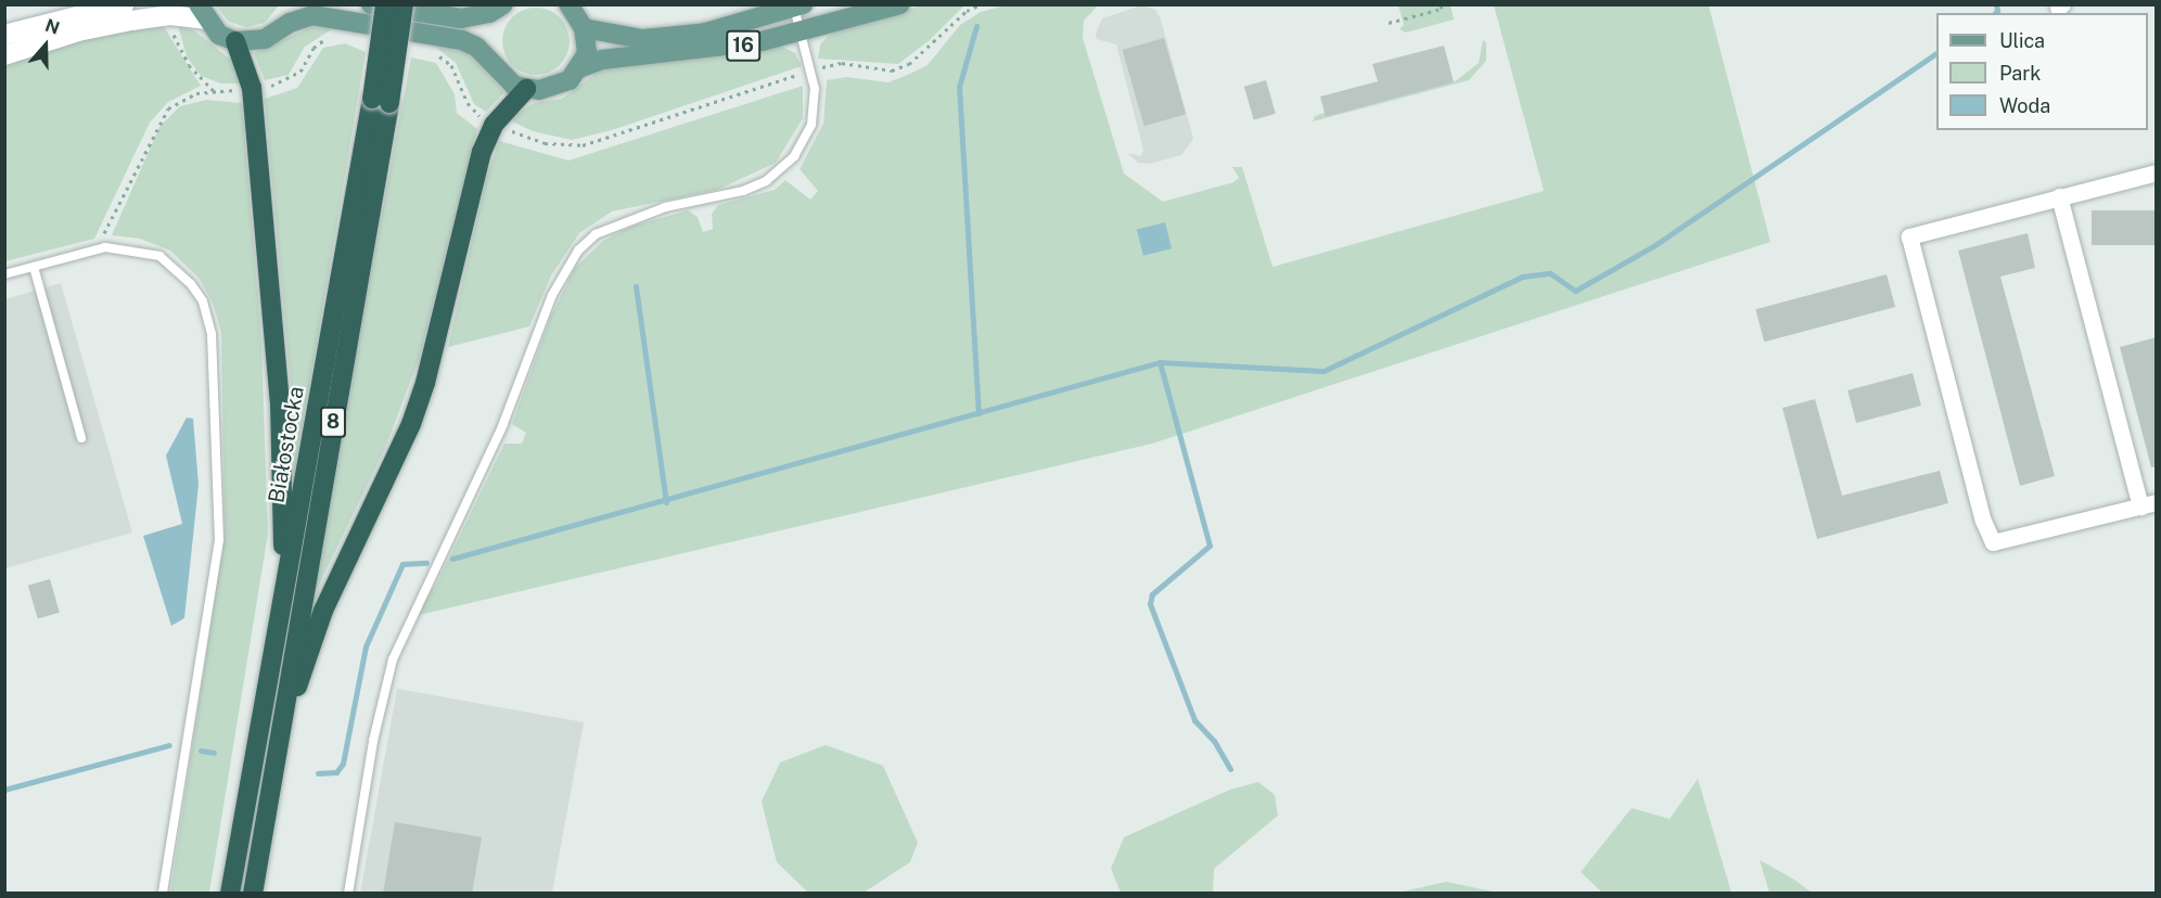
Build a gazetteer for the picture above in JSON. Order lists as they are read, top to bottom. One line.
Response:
{"streets":{"highway":["8","Białostocka"],"main road":["16"]},"legend":["Ulica","Park","Woda"],"north":"top"}
